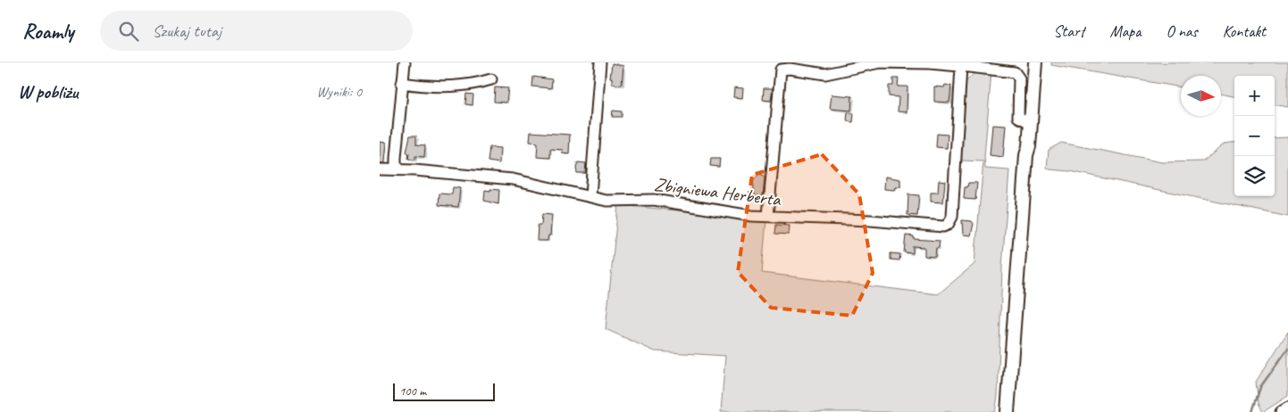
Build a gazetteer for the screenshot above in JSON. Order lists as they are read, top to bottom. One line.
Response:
{"streets":{"street":["Zbigniewa Herberta"]},"scale_bar":"100 m","north":"right","page":{"header":"Roamly","search":"Szukaj tutaj","nav":["Start","Mapa","O nas","Kontakt"],"heading":["W pobliżu","Wyniki: 0"],"map_buttons":["+","−"],"scale":"100 m"}}
